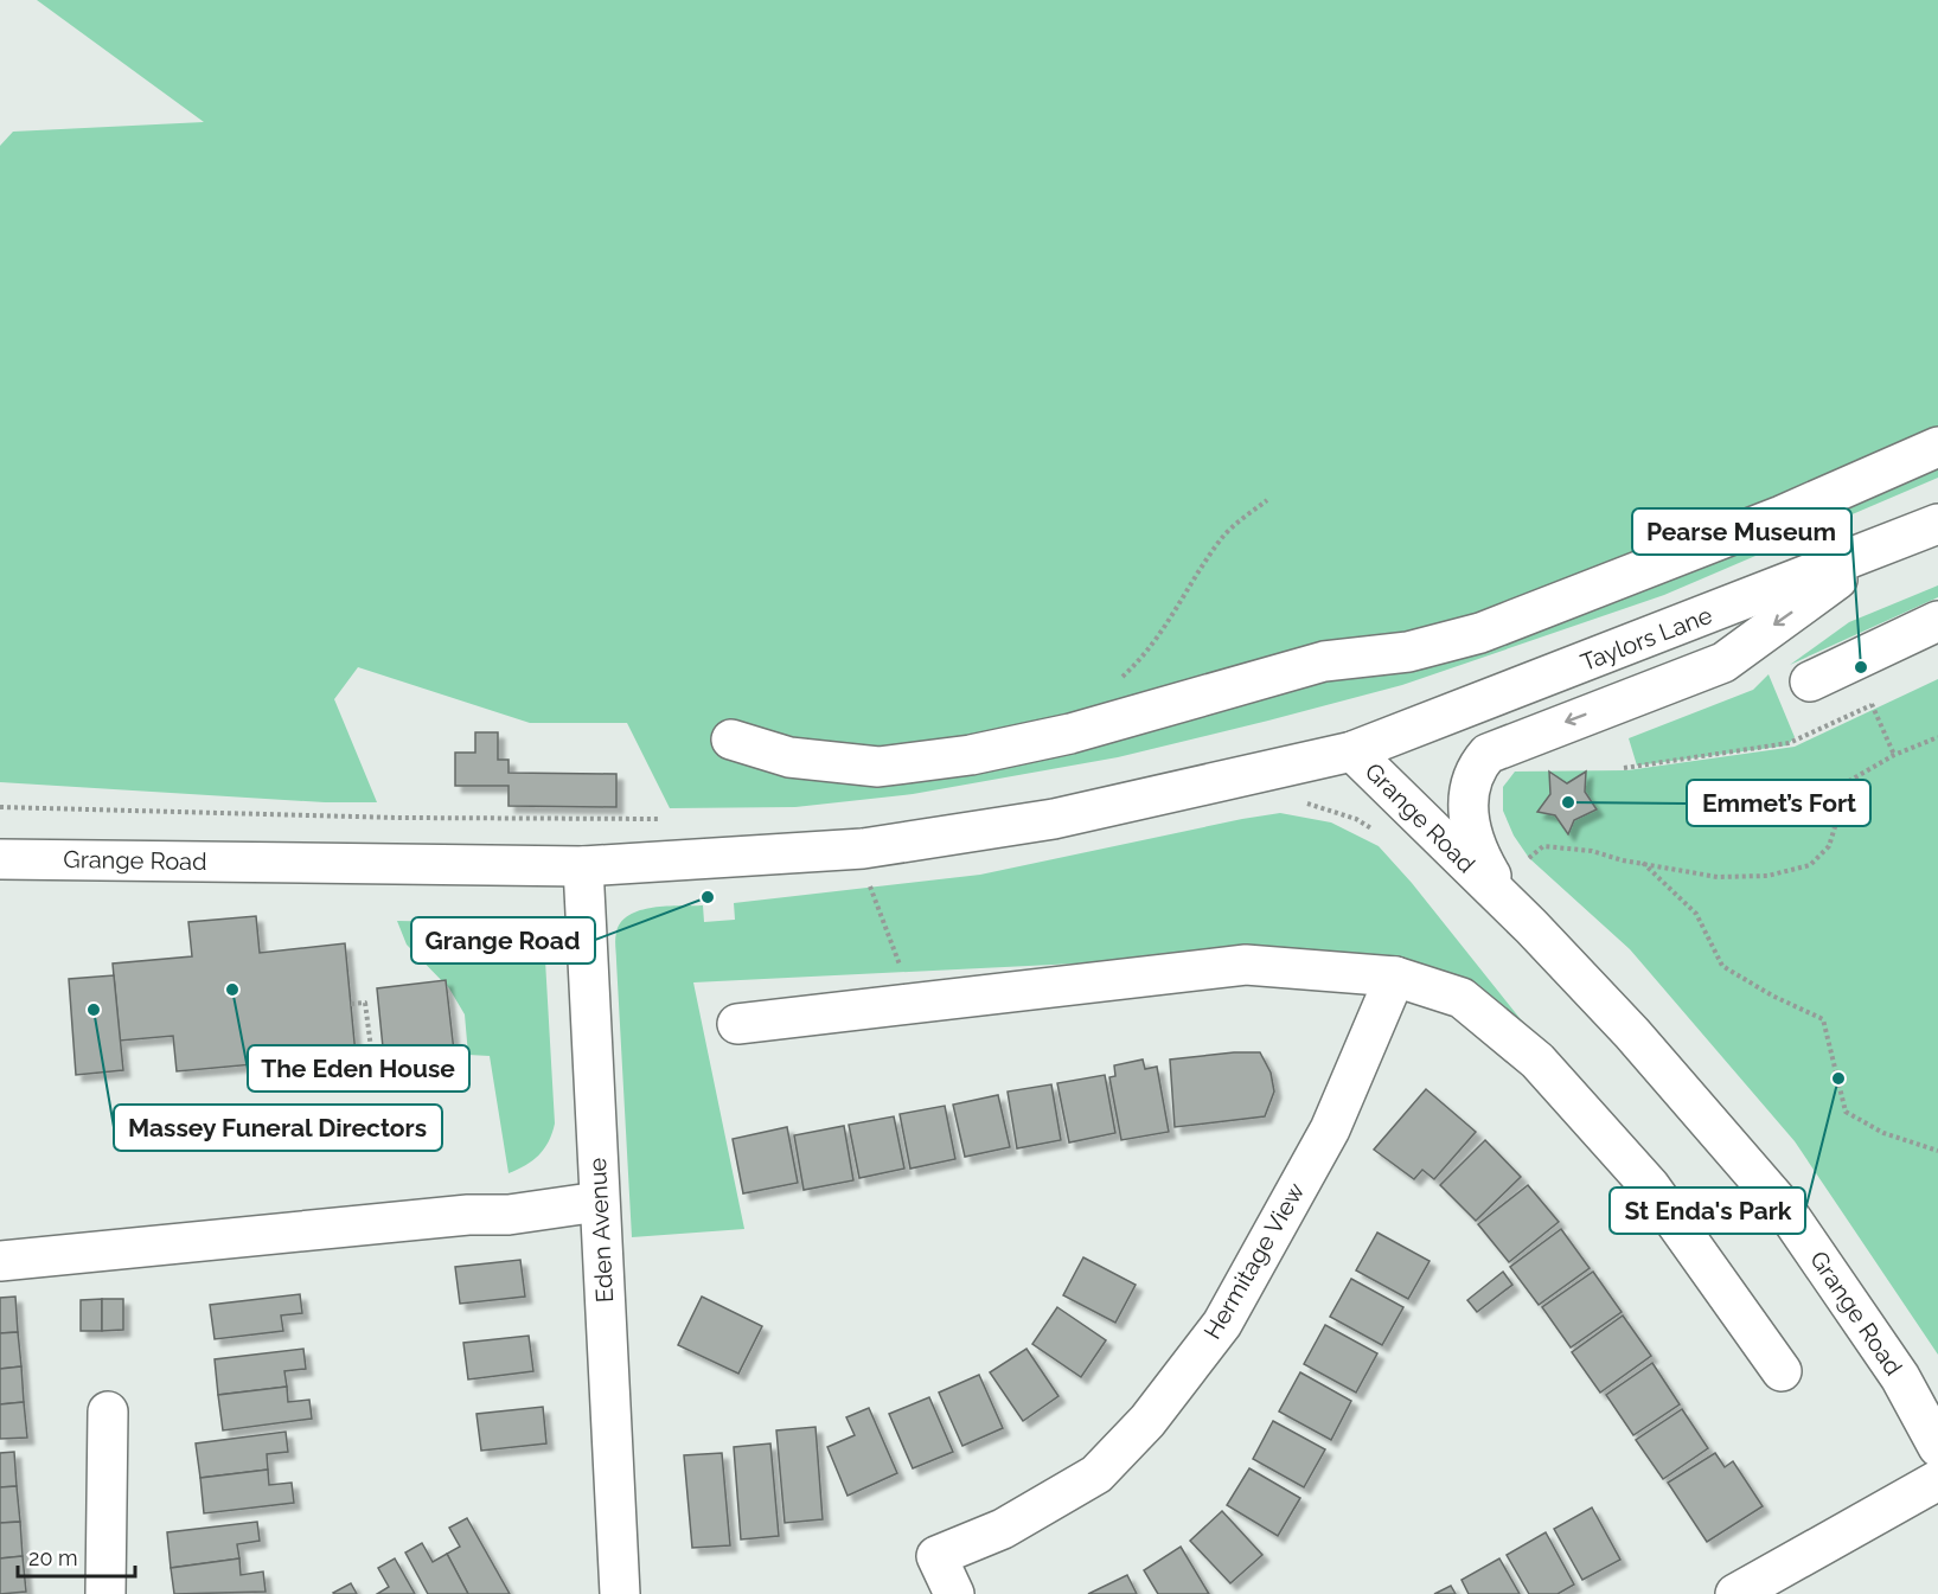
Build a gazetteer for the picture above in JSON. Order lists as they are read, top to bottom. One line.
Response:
{"streets":{"main road":["Taylors Lane","Grange Road","Eden Avenue","Hermitage View"]},"crossings":[["Taylors Lane","Grange Road"],["Grange Road","Eden Avenue"]],"places":["Pearse Museum","Emmet’s Fort","Grange Road","The Eden House","Massey Funeral Directors","St Enda's Park"],"scale_bar":"20 m"}
